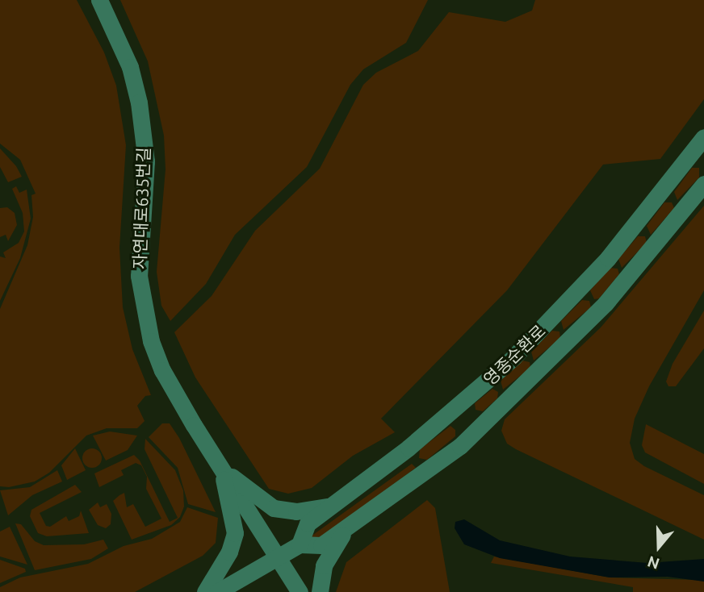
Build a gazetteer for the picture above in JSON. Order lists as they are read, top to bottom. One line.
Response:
{"streets":{"main road":["자연대로635번길","영종순환로"]},"crossings":[["자연대로635번길","영종순환로"]],"north":"bottom"}
